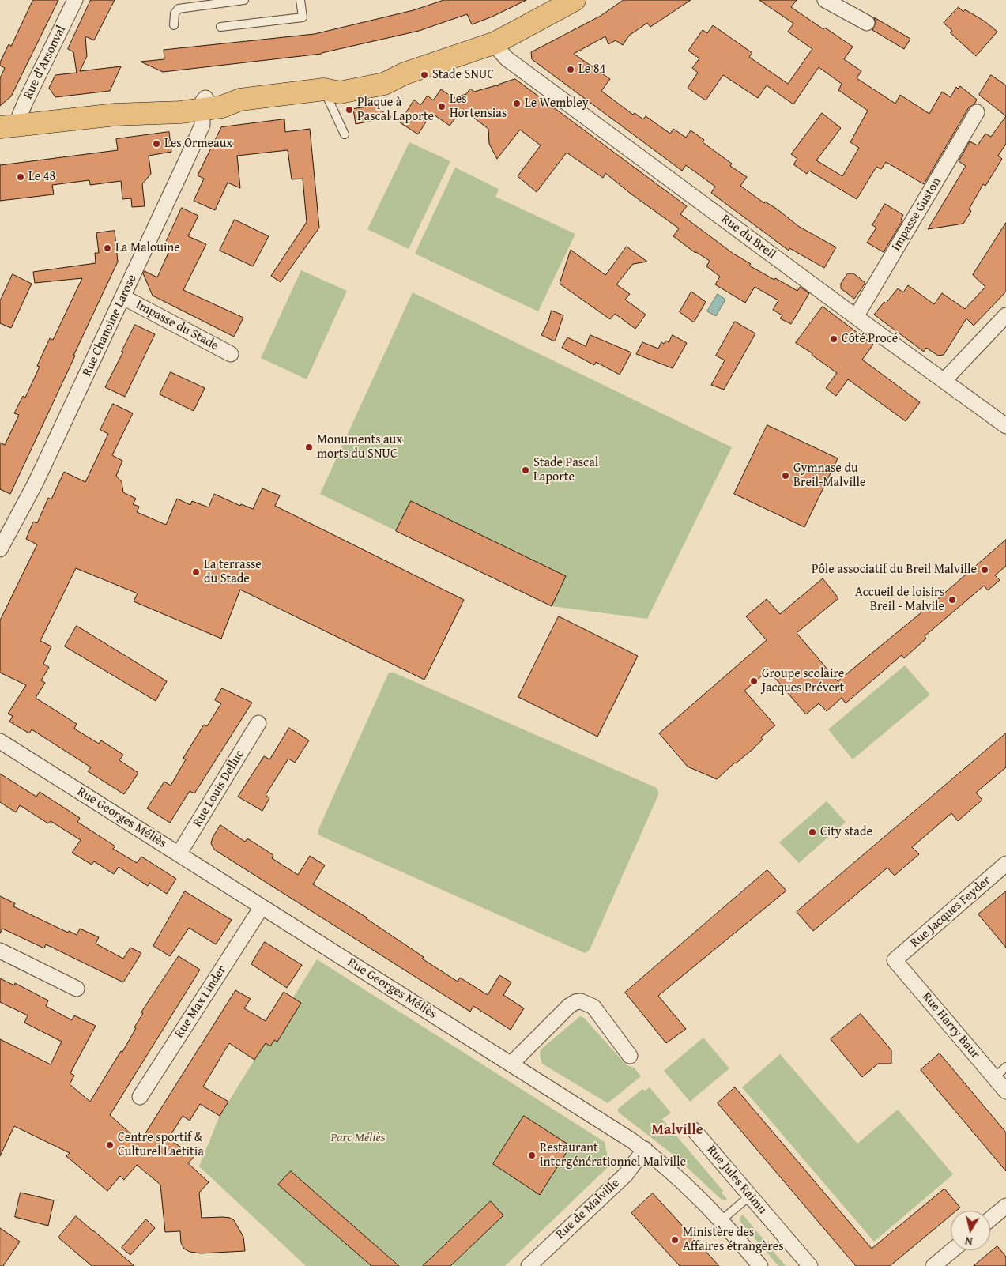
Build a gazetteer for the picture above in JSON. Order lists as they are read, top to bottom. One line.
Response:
{"streets":{"street":["Rue d'Arsonval","Impasse Guston","Rue du Breil","Rue Chanoine Larose","Impasse du Stade","Rue Louis Delluc","Rue Georges Méliès","Rue Jacques Feyder","Rue Max Linder","Rue Harry Baur","Rue Jules Raimu","Rue de Malville"]},"crossings":[["Impasse Guston","Rue du Breil"],["Rue Chanoine Larose","Impasse du Stade"],["Rue Louis Delluc","Rue Georges Méliès"],["Rue Georges Méliès","Rue Max Linder"],["Rue Georges Méliès","Rue de Malville"],["Rue Jacques Feyder","Rue Harry Baur"]],"districts":["Malville"],"parks":["Parc Méliès"],"places":["Le 84","Stade SNUC","Le Wembley","Les Hortensias","Plaque à Pascal Laporte","Les Ormeaux","Le 48","La Malouine","Côté Procé","Monuments aux morts du SNUC","Stade Pascal Laporte","Gymnase du Breil-Malville","Pôle associatif du Breil Malville","La terrasse du Stade","Accueil de loisirs Breil - Malvile","Groupe scolaire Jacques Prévert","City stade","Centre sportif & Culturel Laetitia","Restaurant intergénérationnel Malville","Ministère des Affaires étrangères"],"north":"bottom"}
